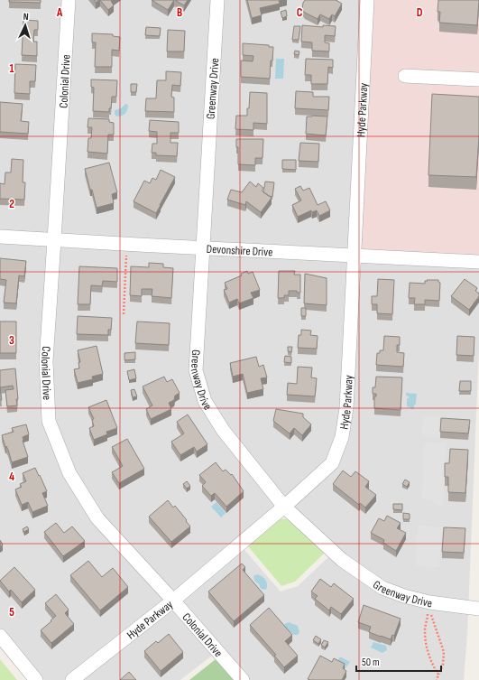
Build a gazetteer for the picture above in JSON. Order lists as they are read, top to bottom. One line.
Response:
{"streets":{"street":["Colonial Drive","Greenway Drive","Hyde Parkway","Devonshire Drive"]},"crossings":[["Colonial Drive","Hyde Parkway"],["Colonial Drive","Devonshire Drive"],["Greenway Drive","Hyde Parkway"],["Greenway Drive","Devonshire Drive"],["Hyde Parkway","Devonshire Drive"]],"scale_bar":"50 m","north":"top","grid":{"columns":["A","B","C","D"],"rows":["1","2","3","4","5"]}}
